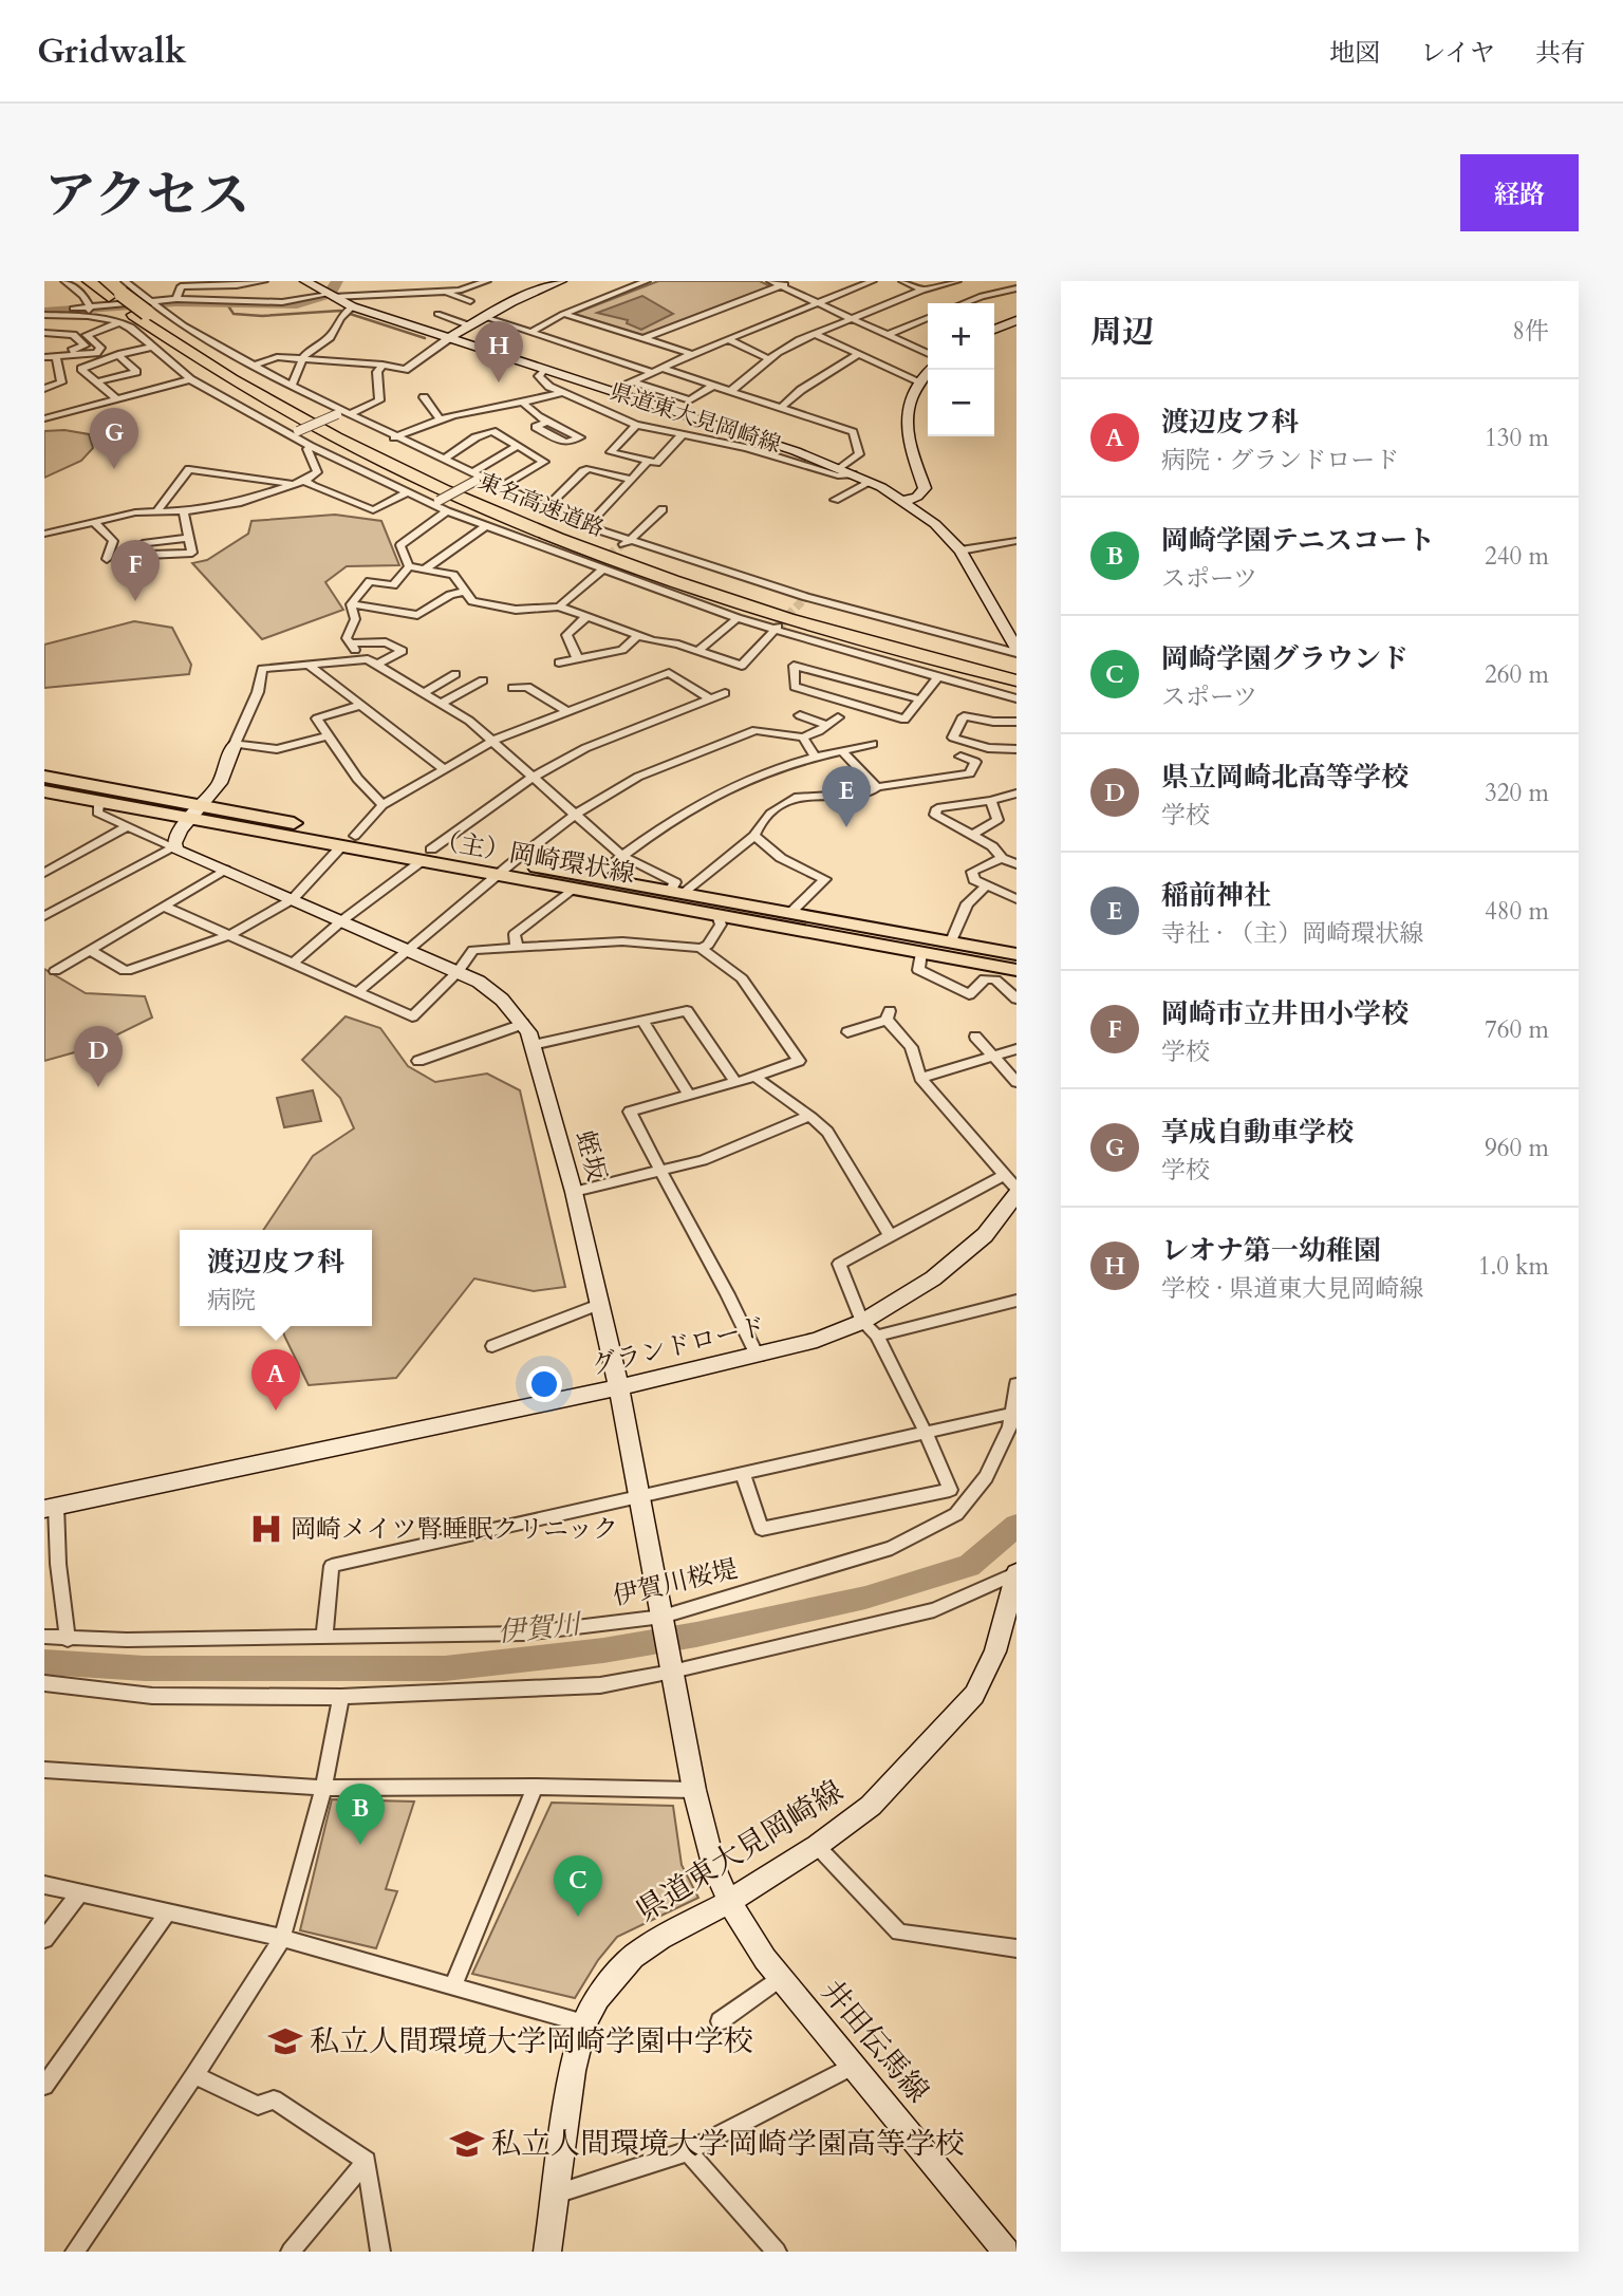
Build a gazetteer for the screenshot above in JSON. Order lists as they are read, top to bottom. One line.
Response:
{"streets":{"highway":["東名高速道路"],"main road":["（主）岡崎環状線"],"street":["県道東大見岡崎線","蛭坂","グランドロード","伊賀川桜堤","井田伝馬線"]},"crossings":[["県道東大見岡崎線","井田伝馬線"],["蛭坂","グランドロード"],["蛭坂","伊賀川桜堤"],["蛭坂","井田伝馬線"]],"water":["伊賀川"],"places":{"hospital":["岡崎メイツ腎睡眠クリニック"],"school or university":["私立人間環境大学岡崎学園中学校","私立人間環境大学岡崎学園高等学校"]},"page":{"header":"Gridwalk","nav":["地図","レイヤ","共有"],"title":"アクセス","buttons":"経路","heading":["周辺","8件"],"map_buttons":["+","−"],"pins":["H","G","F","E","D","A","B","C"],"list":[{"mark":"A","name":"渡辺皮フ科","note":"病院 · グランドロード","value":"130 m"},{"mark":"B","name":"岡崎学園テニスコート","note":"スポーツ","value":"240 m"},{"mark":"C","name":"岡崎学園グラウンド","note":"スポーツ","value":"260 m"},{"mark":"D","name":"県立岡崎北高等学校","note":"学校","value":"320 m"},{"mark":"E","name":"稲前神社","note":"寺社 · （主）岡崎環状線","value":"480 m"},{"mark":"F","name":"岡崎市立井田小学校","note":"学校","value":"760 m"},{"mark":"G","name":"享成自動車学校","note":"学校","value":"960 m"},{"mark":"H","name":"レオナ第一幼稚園","note":"学校 · 県道東大見岡崎線","value":"1.0 km"}],"popup":["渡辺皮フ科","病院"]}}
